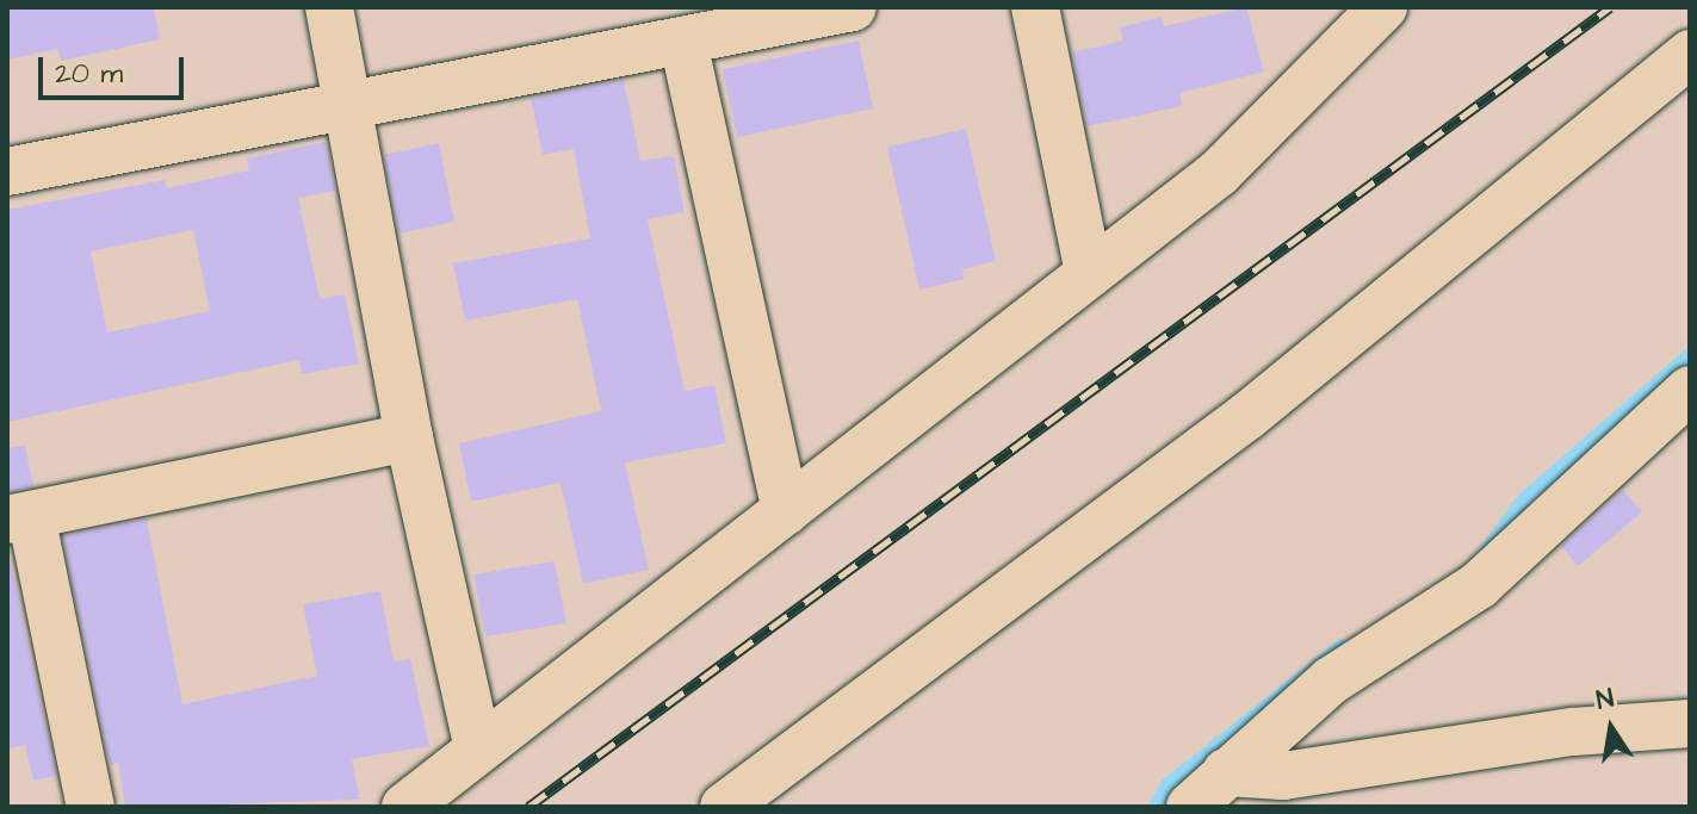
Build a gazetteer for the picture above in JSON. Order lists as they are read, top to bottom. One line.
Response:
{"scale_bar":"20 m","north":"top"}
